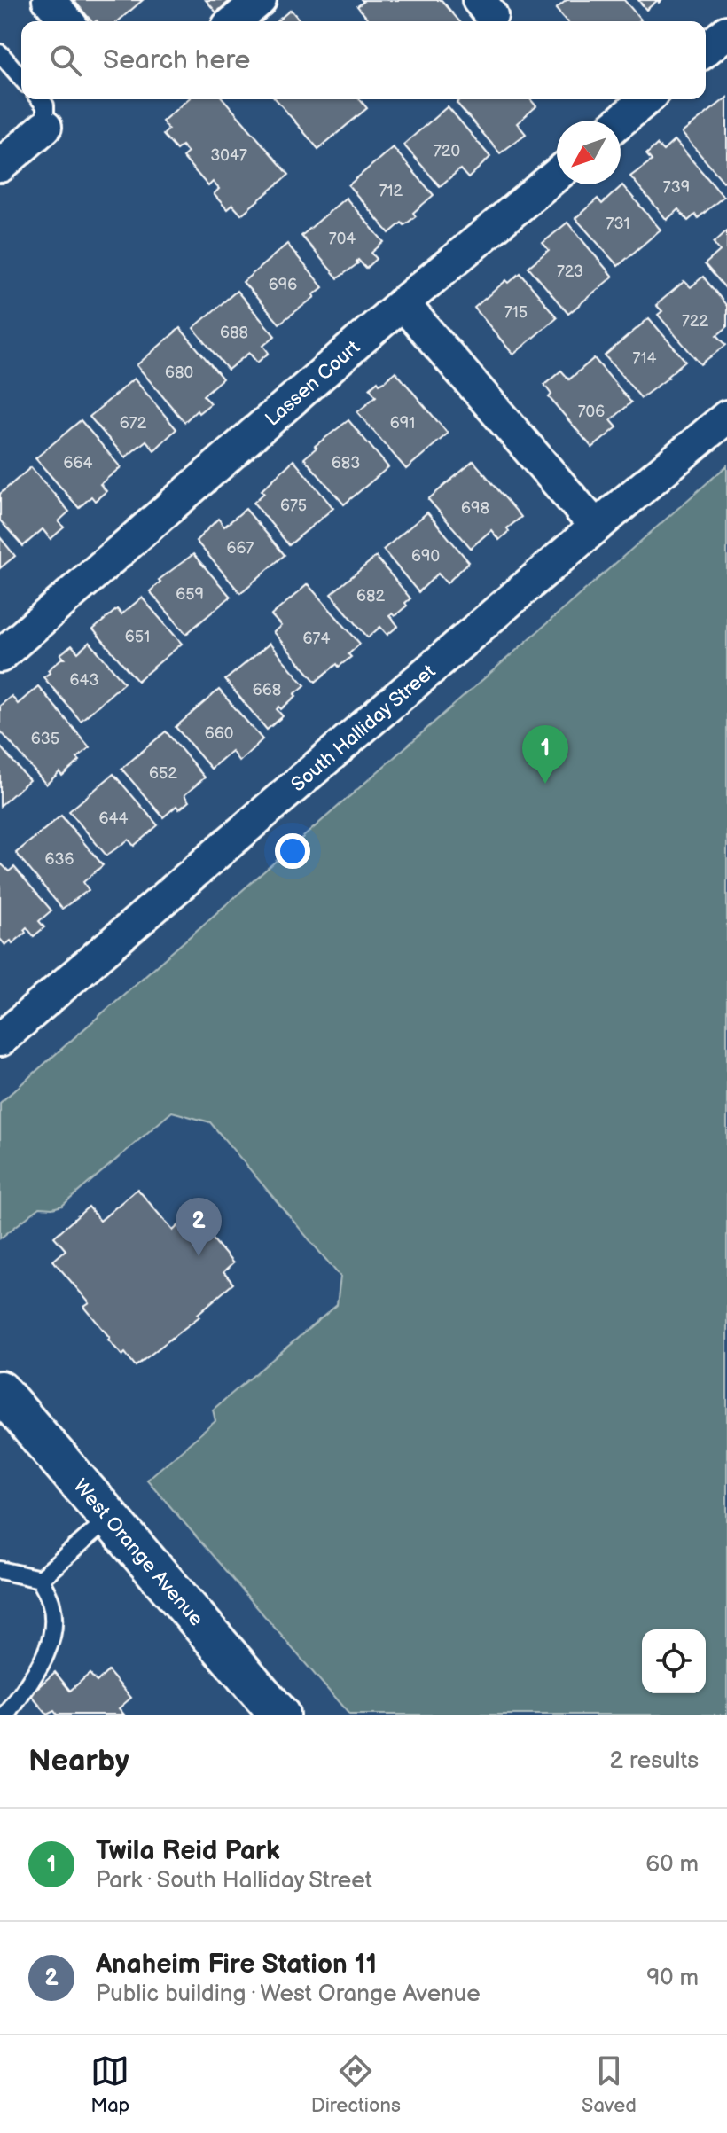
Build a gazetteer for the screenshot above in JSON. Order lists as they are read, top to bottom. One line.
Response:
{"streets":{"street":["Lassen Court","South Halliday Street","West Orange Avenue"]},"house_numbers":["720","3047","739","712","731","704","723","696","715","722","688","714","680","706","672","691","664","683","675","698","667","690","659","682","651","674","643","668","660","635","652","644","636"],"north":"bottom left","page":{"search":"Search here","pins":["1","2"],"heading":["Nearby","2 results"],"list":[{"mark":"1","name":"Twila Reid Park","note":"Park · South Halliday Street","value":"60 m"},{"mark":"2","name":"Anaheim Fire Station 11","note":"Public building · West Orange Avenue","value":"90 m"}],"nav":["Map","Directions","Saved"]}}
